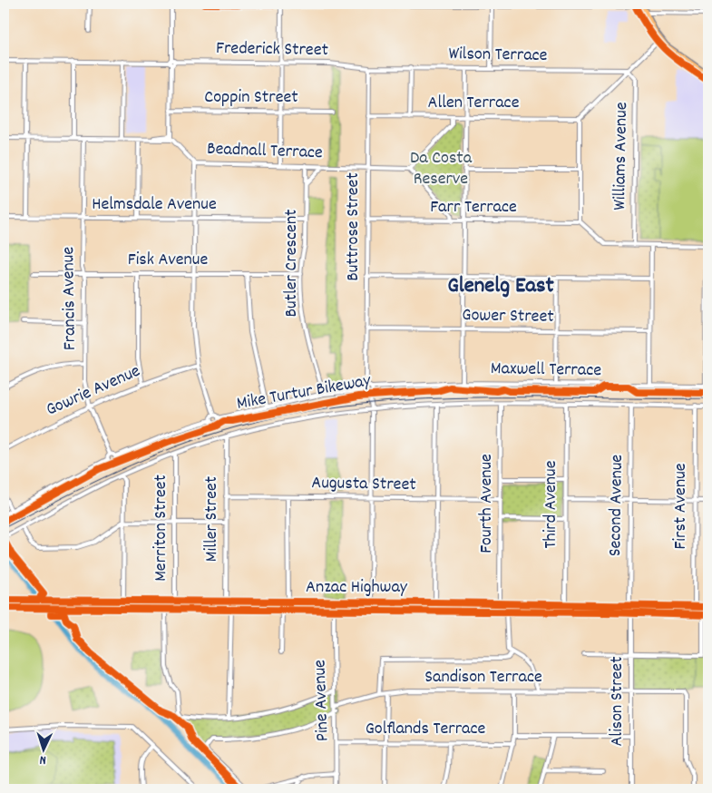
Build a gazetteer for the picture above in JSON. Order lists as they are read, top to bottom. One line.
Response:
{"streets":{"highway":["Anzac Highway"],"street":["Frederick Street","Wilson Terrace","Coppin Street","Allen Terrace","Beadnall Terrace","Williams Avenue","Helmsdale Avenue","Farr Terrace","Buttrose Street","Fisk Avenue","Butler Crescent","Francis Avenue","Gower Street","Maxwell Terrace","Gowrie Avenue","Augusta Street","Fourth Avenue","Third Avenue","Second Avenue","First Avenue","Miller Street","Merriton Street","Sandison Terrace","Pine Avenue","Alison Street","Golflands Terrace"],"cycle path":["Mike Turtur Bikeway"]},"crossings":[["Frederick Street","Wilson Terrace"],["Frederick Street","Buttrose Street"],["Wilson Terrace","Williams Avenue"],["Wilson Terrace","Buttrose Street"],["Allen Terrace","Buttrose Street"],["Beadnall Terrace","Buttrose Street"],["Beadnall Terrace","Butler Crescent"],["Helmsdale Avenue","Butler Crescent"],["Helmsdale Avenue","Francis Avenue"],["Farr Terrace","Buttrose Street"],["Buttrose Street","Gower Street"],["Fisk Avenue","Butler Crescent"],["Fisk Avenue","Francis Avenue"],["Francis Avenue","Gowrie Avenue"],["Augusta Street","Fourth Avenue"],["Augusta Street","Miller Street"],["Fourth Avenue","Anzac Highway"],["Third Avenue","Anzac Highway"],["Second Avenue","Anzac Highway"],["First Avenue","Anzac Highway"],["Miller Street","Anzac Highway"],["Merriton Street","Anzac Highway"],["Anzac Highway","Pine Avenue"],["Anzac Highway","Alison Street"],["Sandison Terrace","Pine Avenue"],["Sandison Terrace","Alison Street"],["Pine Avenue","Golflands Terrace"]],"districts":["Glenelg East"],"parks":["Da Costa Reserve"],"north":"bottom"}
